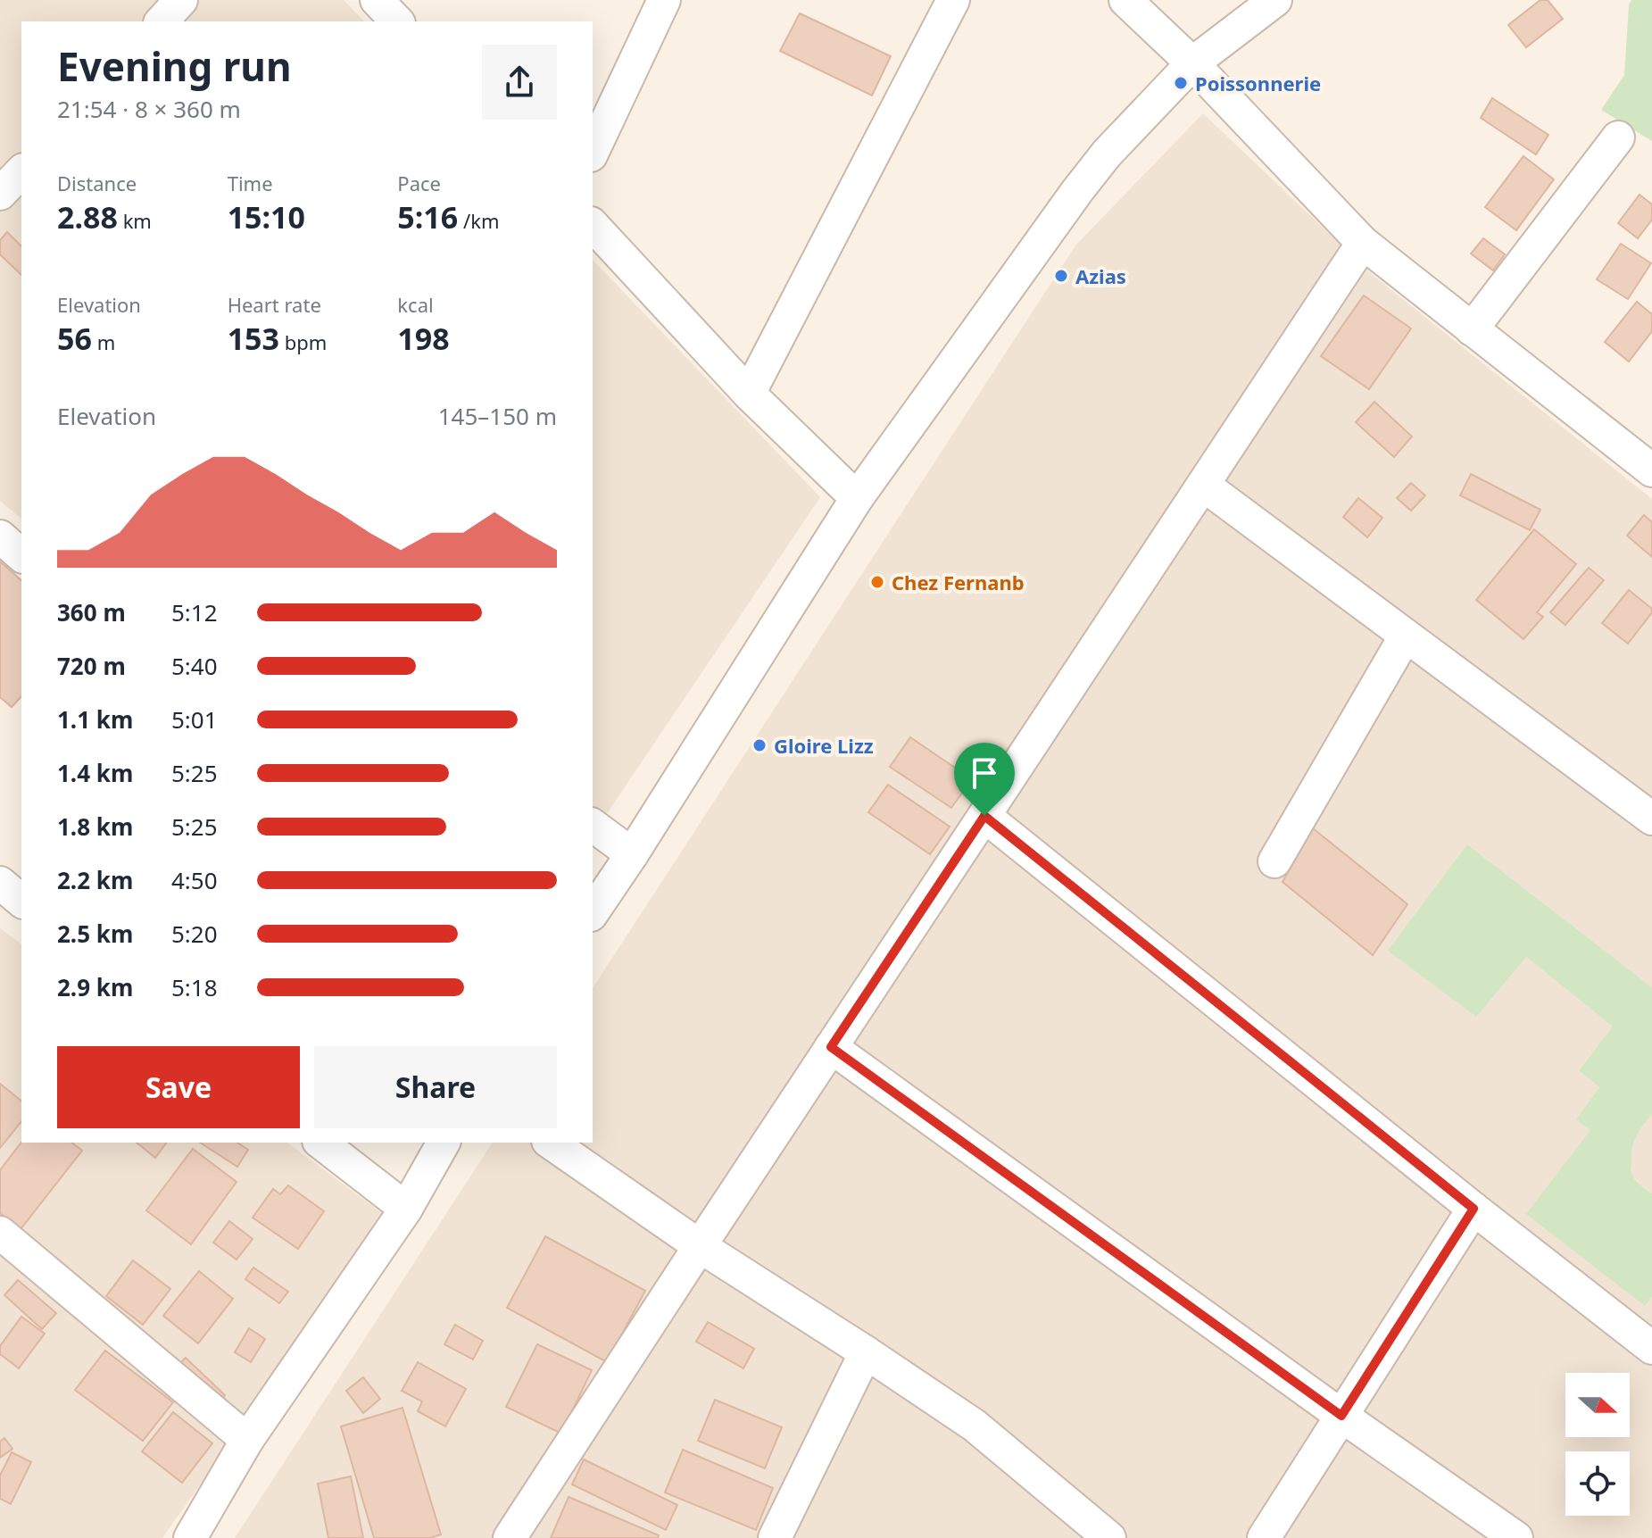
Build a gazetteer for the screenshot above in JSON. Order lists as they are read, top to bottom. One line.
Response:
{"places":["Poissonnerie","Azias","Chez Fernanb","Gloire Lizz"],"north":"right","page":{"heading":["Evening run","21:54 · 8 × 360 m"],"stats":[["Distance","2.88 km"],["Time","15:10"],["Pace","5:16 /km"],["Elevation","56 m"],["Heart rate","153 bpm"],["kcal","198"]],"chart":["Elevation","145–150 m"],"list":[{"name":"360 m","note":"5:12"},{"name":"720 m","note":"5:40"},{"name":"1.1 km","note":"5:01"},{"name":"1.4 km","note":"5:25"},{"name":"1.8 km","note":"5:25"},{"name":"2.2 km","note":"4:50"},{"name":"2.5 km","note":"5:20"},{"name":"2.9 km","note":"5:18"}],"buttons":["Save","Share"]}}
